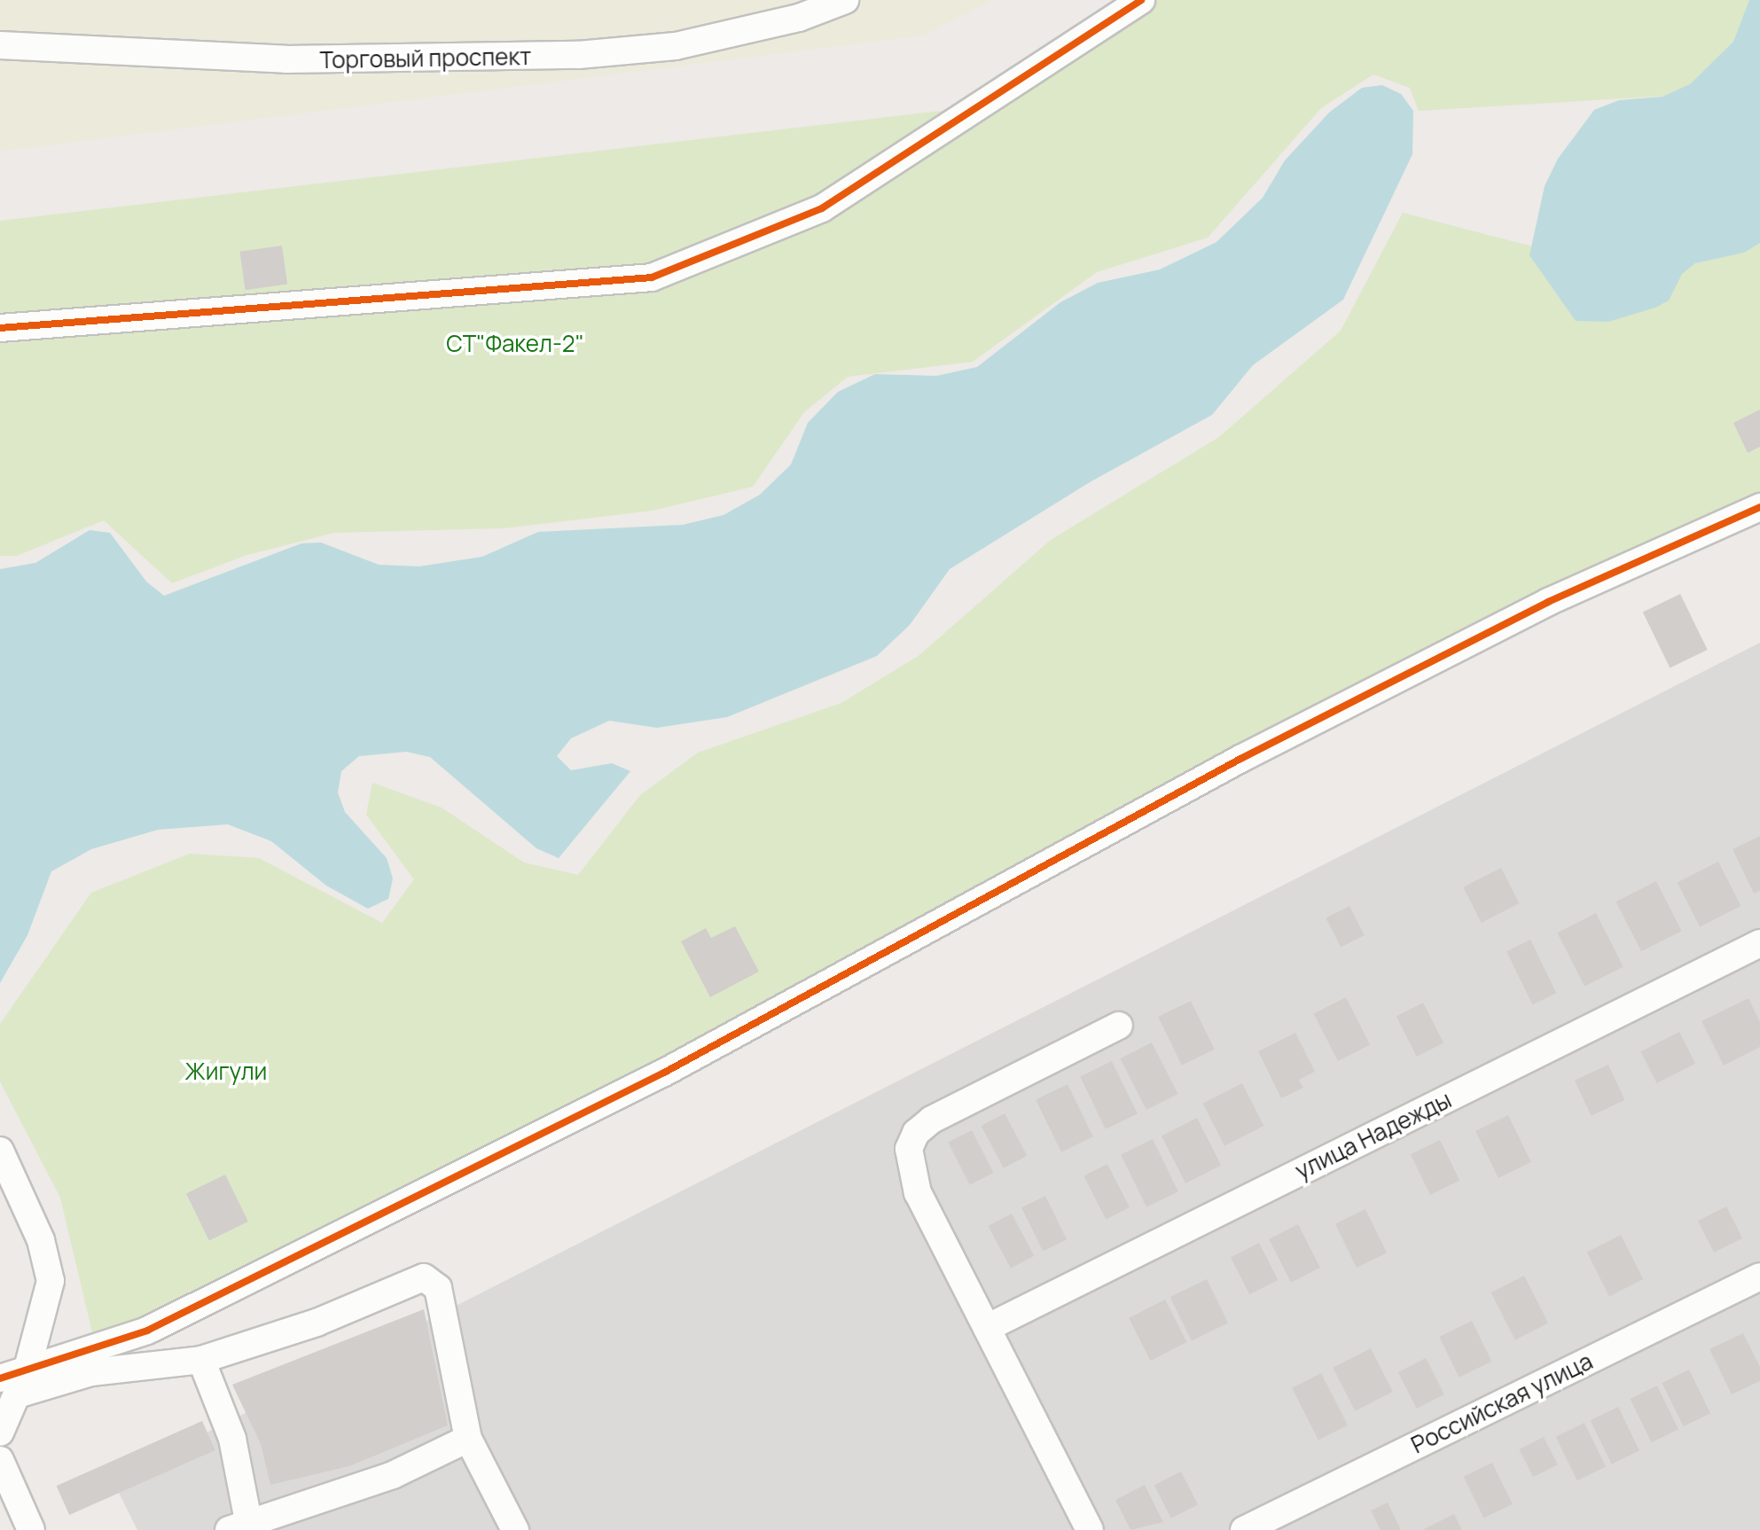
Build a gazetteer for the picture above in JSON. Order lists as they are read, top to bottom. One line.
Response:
{"streets":{"street":["Торговый проспект","улица Надежды","Российская улица"]},"parks":["СТ\"Факел-2\"","Жигули"]}
